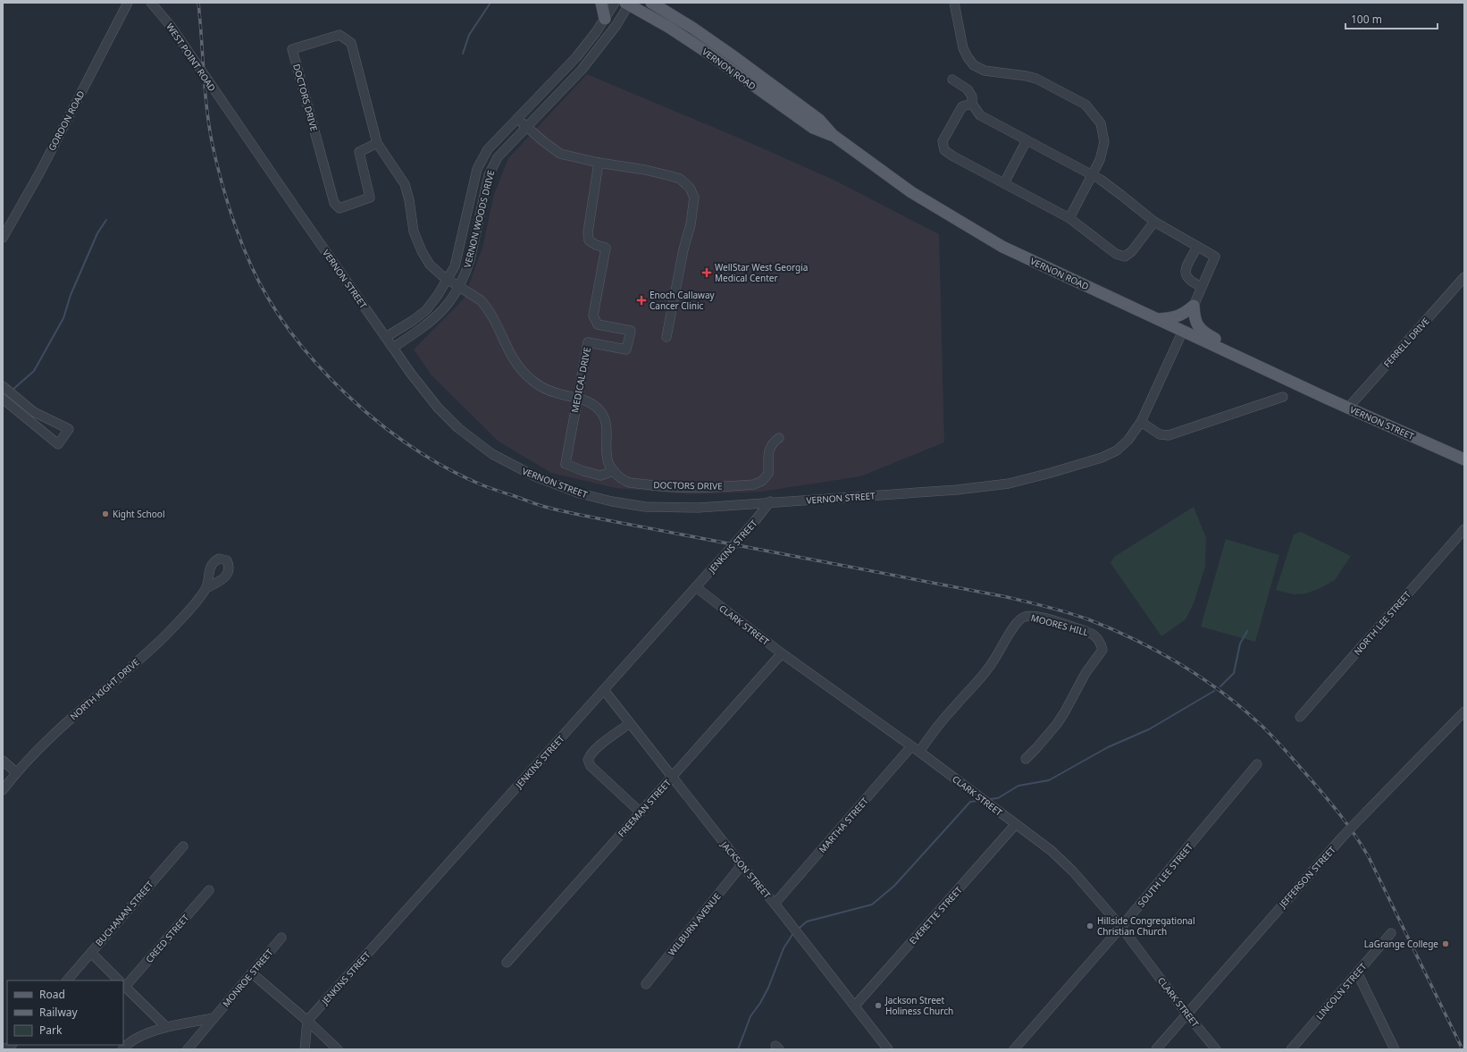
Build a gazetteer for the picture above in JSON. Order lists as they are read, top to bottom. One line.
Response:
{"streets":{"main road":["VERNON ROAD","VERNON STREET"],"street":["WEST POINT ROAD","DOCTORS DRIVE","GORDON ROAD","VERNON WOODS DRIVE","FERRELL DRIVE","MEDICAL DRIVE","JENKINS STREET","NORTH LEE STREET","CLARK STREET","MOORES HILL","NORTH KIGHT DRIVE","FREEMAN STREET","MARTHA STREET","JACKSON STREET","SOUTH LEE STREET","JEFFERSON STREET","BUCHANAN STREET","EVERETTE STREET","WILBURN AVENUE","CREED STREET","MONROE STREET","LINCOLN STREET"]},"crossings":[["WEST POINT ROAD","VERNON STREET"],["VERNON ROAD","VERNON WOODS DRIVE"],["VERNON ROAD","VERNON STREET"],["DOCTORS DRIVE","VERNON WOODS DRIVE"],["DOCTORS DRIVE","MEDICAL DRIVE"],["VERNON WOODS DRIVE","VERNON STREET"],["VERNON STREET","FERRELL DRIVE"],["VERNON STREET","JENKINS STREET"],["JENKINS STREET","CLARK STREET"],["JENKINS STREET","JACKSON STREET"],["CLARK STREET","MOORES HILL"],["CLARK STREET","FREEMAN STREET"],["CLARK STREET","MARTHA STREET"],["CLARK STREET","SOUTH LEE STREET"],["CLARK STREET","JEFFERSON STREET"],["CLARK STREET","EVERETTE STREET"],["FREEMAN STREET","JACKSON STREET"],["MARTHA STREET","JACKSON STREET"],["JACKSON STREET","EVERETTE STREET"],["JACKSON STREET","WILBURN AVENUE"]],"places":{"health":["WellStar West Georgia Medical Center","Enoch Callaway Cancer Clinic"],"other":["Kight School","Hillside Congregational Christian Church","LaGrange College","Jackson Street Holiness Church"]},"legend":["Road","Railway","Park"],"scale_bar":"100 m"}
